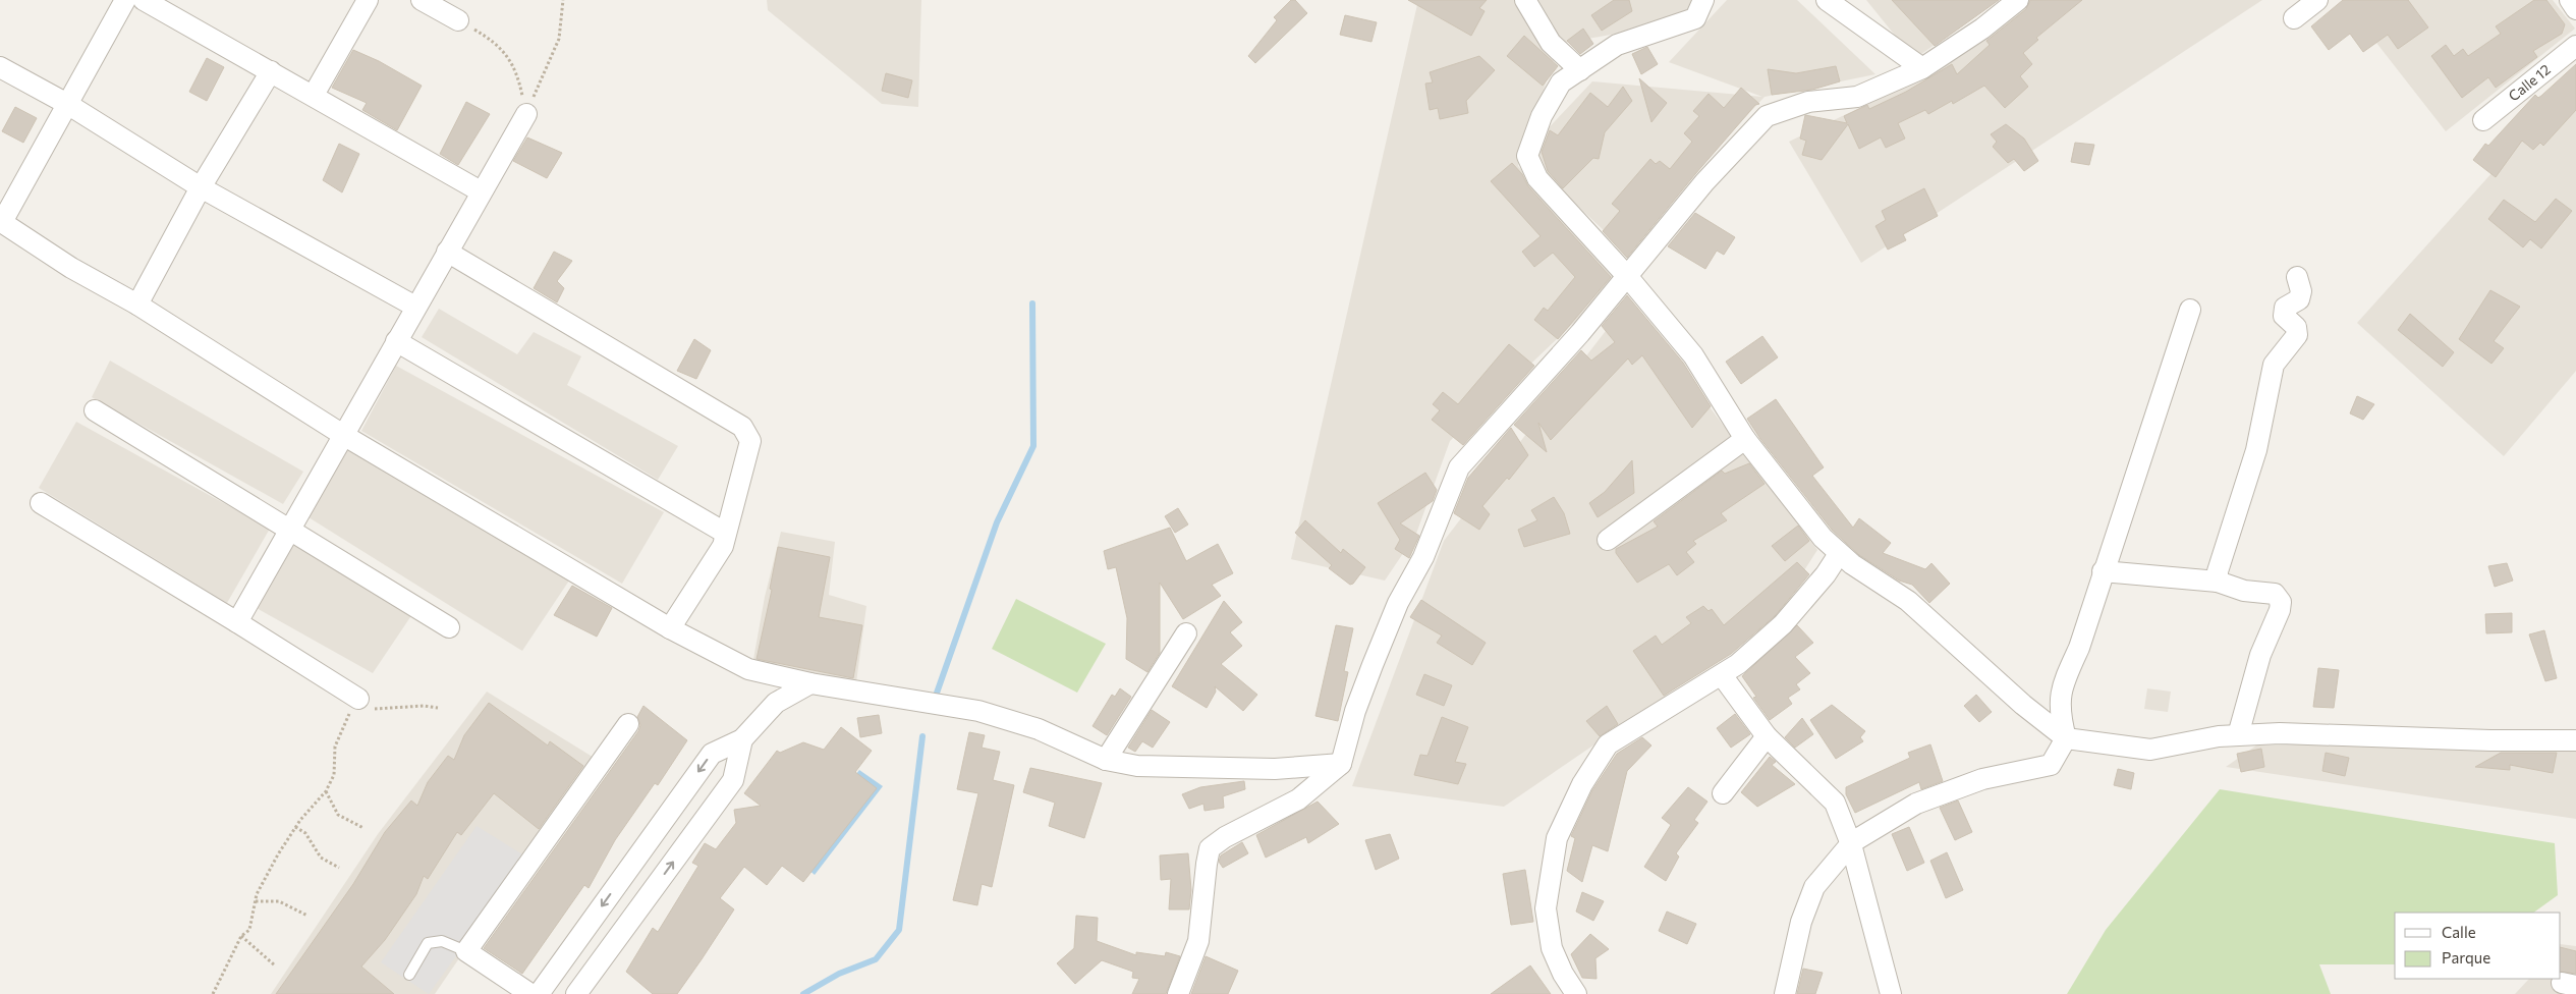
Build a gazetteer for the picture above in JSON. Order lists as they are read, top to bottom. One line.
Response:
{"streets":{"street":["Calle 12"]},"legend":["Calle","Parque"]}
